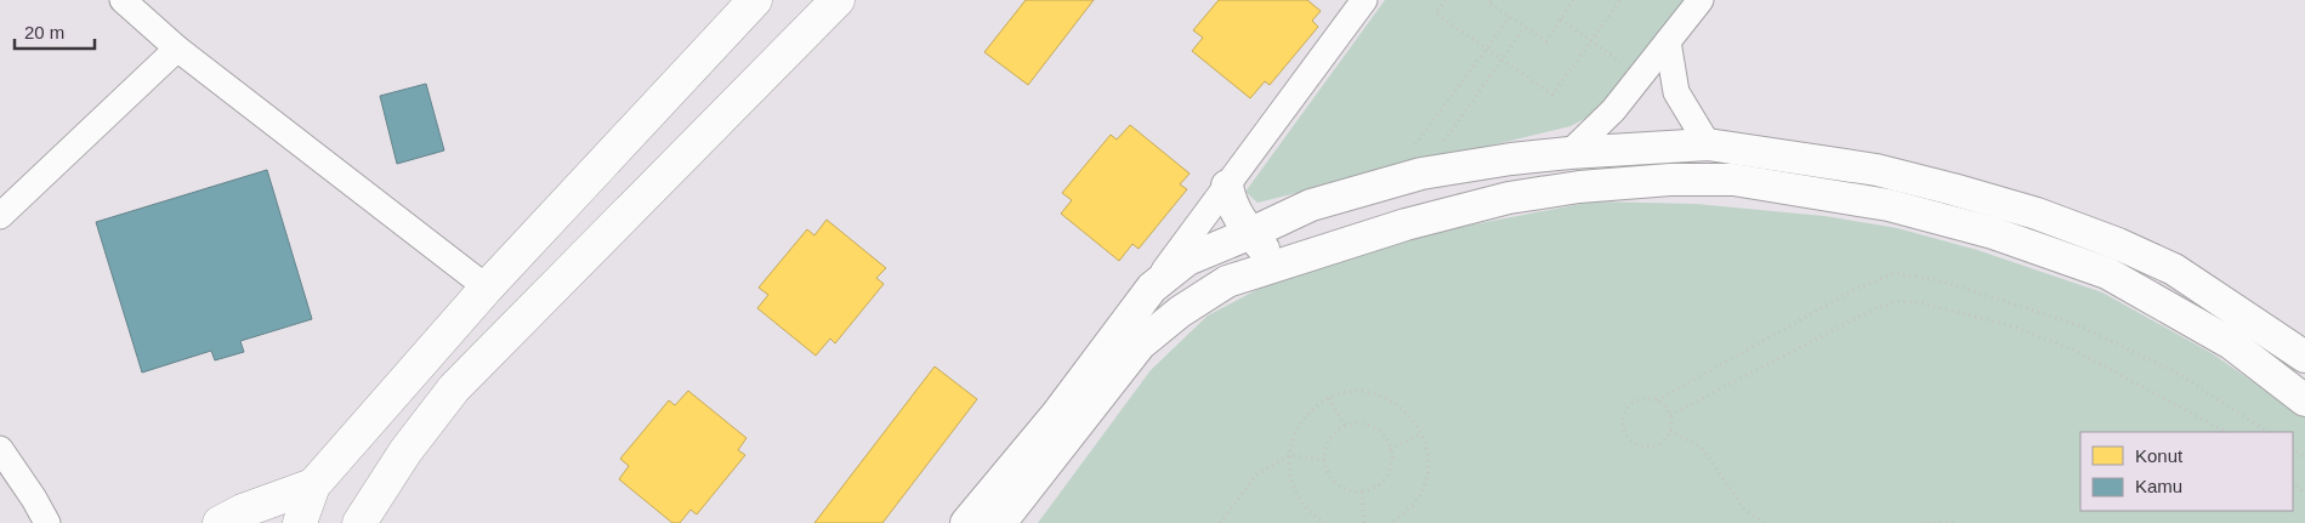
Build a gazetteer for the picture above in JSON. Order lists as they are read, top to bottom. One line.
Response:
{"legend":["Konut","Kamu"],"scale_bar":"20 m"}
